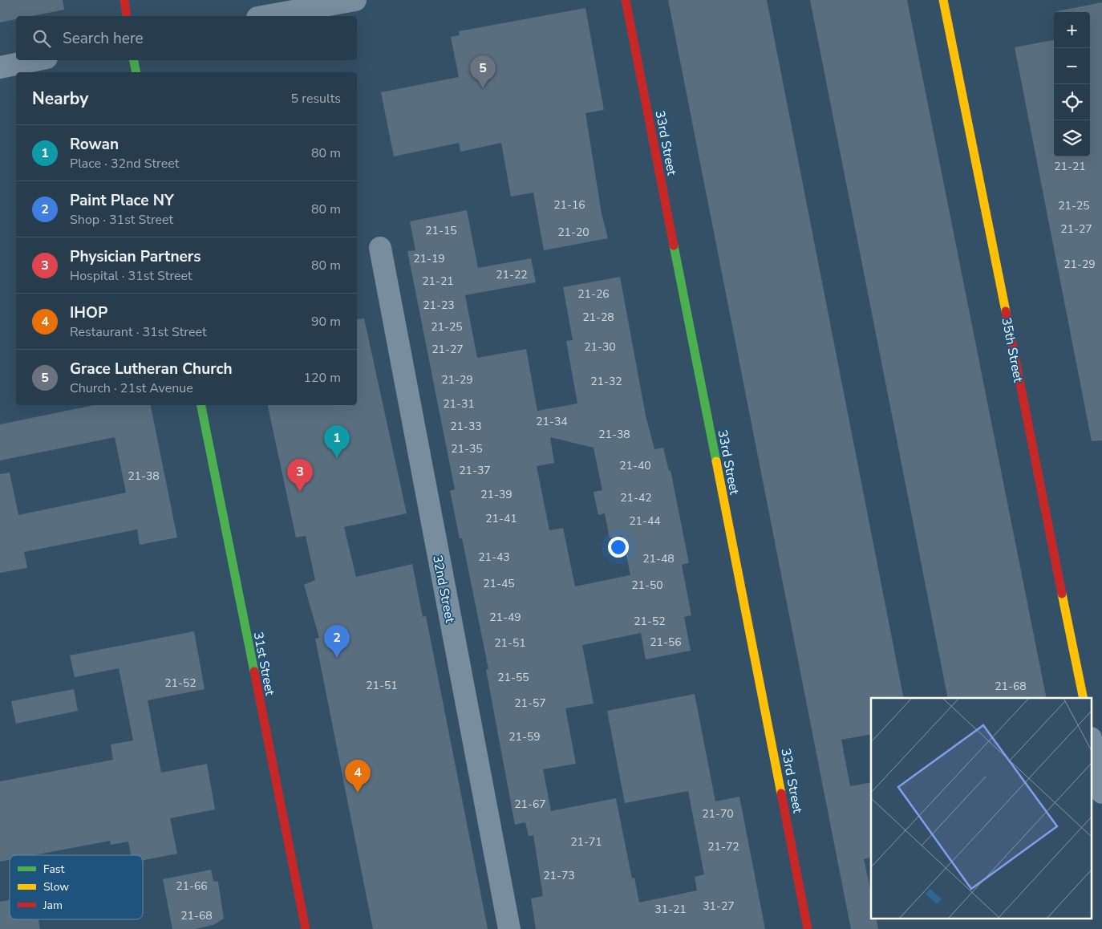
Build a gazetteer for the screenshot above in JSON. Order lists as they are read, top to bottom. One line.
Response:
{"streets":{"street":["33rd Street","35th Street","32nd Street","31st Street"]},"house_numbers":["21-21","21-16","21-25","21-27","21-15","21-20","21-19","21-29","21-22","21-21","21-26","21-23","21-28","21-25","21-30","21-27","21-29","21-32","21-31","21-34","21-33","21-38","21-35","21-40","21-37","21-38","21-39","21-42","21-41","21-44","21-43","21-48","21-45","21-50","21-49","21-52","21-56","21-51","21-55","21-52","21-51","21-68","21-57","21-59","21-67","21-70","21-71","21-72","21-73","21-66","31-27","31-21","21-68"],"legend":["Fast","Slow","Jam"],"page":{"map_buttons":["+","−"],"search":"Search here","pins":["5","1","3","2","4"],"heading":["Nearby","5 results"],"list":[{"mark":"1","name":"Rowan","note":"Place · 32nd Street","value":"80 m"},{"mark":"2","name":"Paint Place NY","note":"Shop · 31st Street","value":"80 m"},{"mark":"3","name":"Physician Partners","note":"Hospital · 31st Street","value":"80 m"},{"mark":"4","name":"IHOP","note":"Restaurant · 31st Street","value":"90 m"},{"mark":"5","name":"Grace Lutheran Church","note":"Church · 21st Avenue","value":"120 m"}]}}
